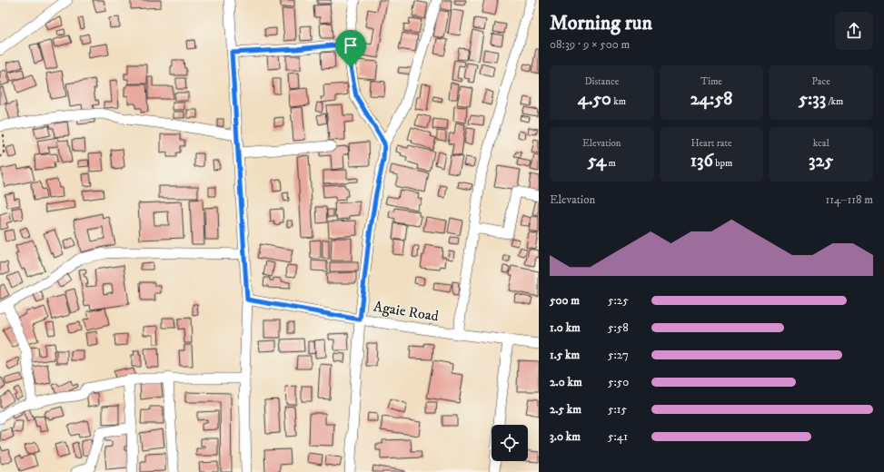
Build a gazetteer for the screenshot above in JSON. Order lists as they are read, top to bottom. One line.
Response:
{"streets":{"street":["Agaie Road"]},"page":{"heading":["Morning run","08:39 · 9 × 500 m"],"stats":[["Distance","4.50 km"],["Time","24:58"],["Pace","5:33 /km"],["Elevation","54 m"],["Heart rate","136 bpm"],["kcal","325"]],"chart":["Elevation","114–118 m"],"list":[{"name":"500 m","note":"5:25"},{"name":"1.0 km","note":"5:58"},{"name":"1.5 km","note":"5:27"},{"name":"2.0 km","note":"5:50"},{"name":"2.5 km","note":"5:15"},{"name":"3.0 km","note":"5:41"}]}}
